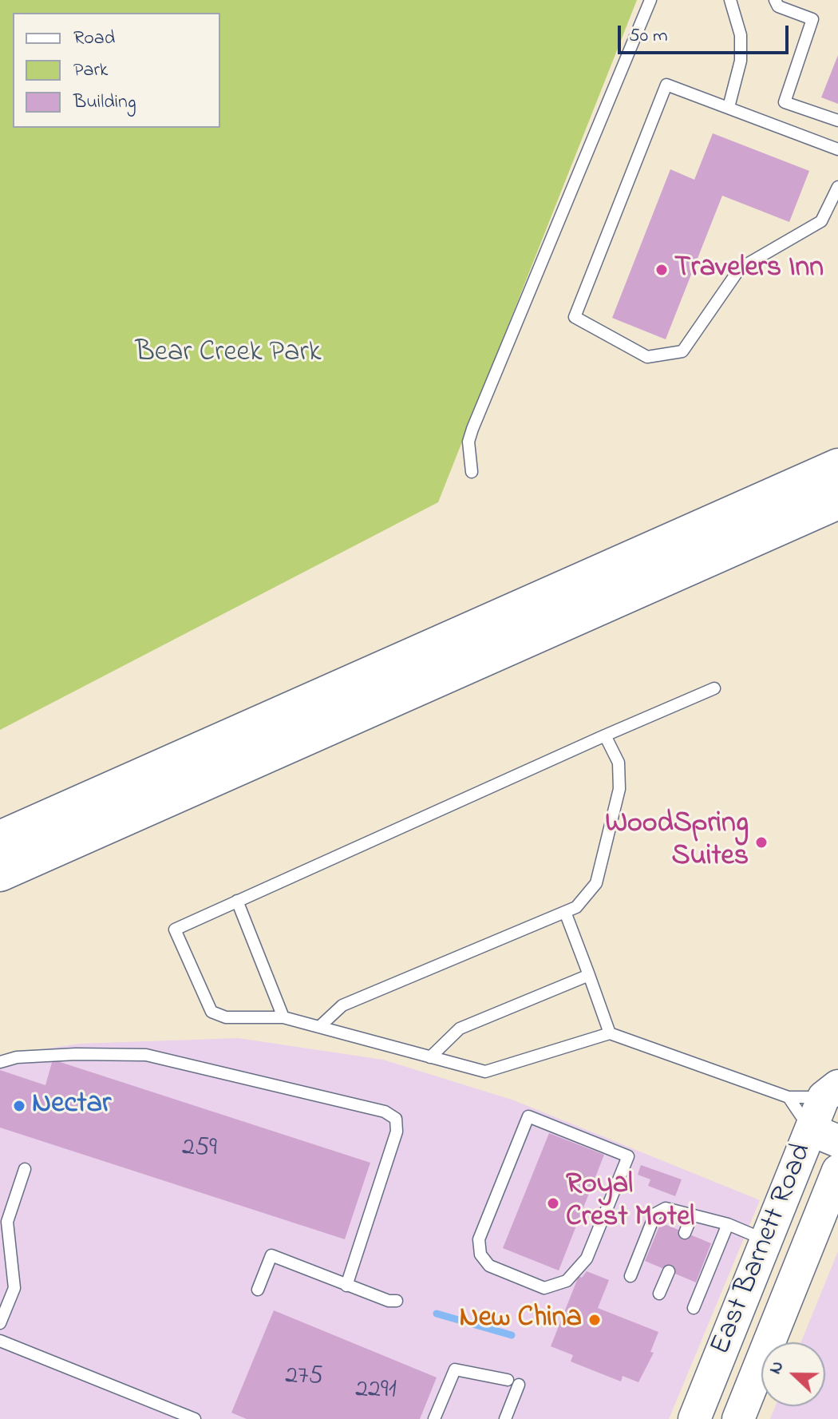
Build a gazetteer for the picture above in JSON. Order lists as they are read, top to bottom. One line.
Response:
{"streets":{"main road":["East Barnett Road"]},"parks":["Bear Creek Park"],"places":["Travelers Inn","WoodSpring Suites","Nectar","Royal Crest Motel","New China"],"house_numbers":["259","275","2291"],"legend":["Road","Park","Building"],"scale_bar":"50 m","north":"left"}
